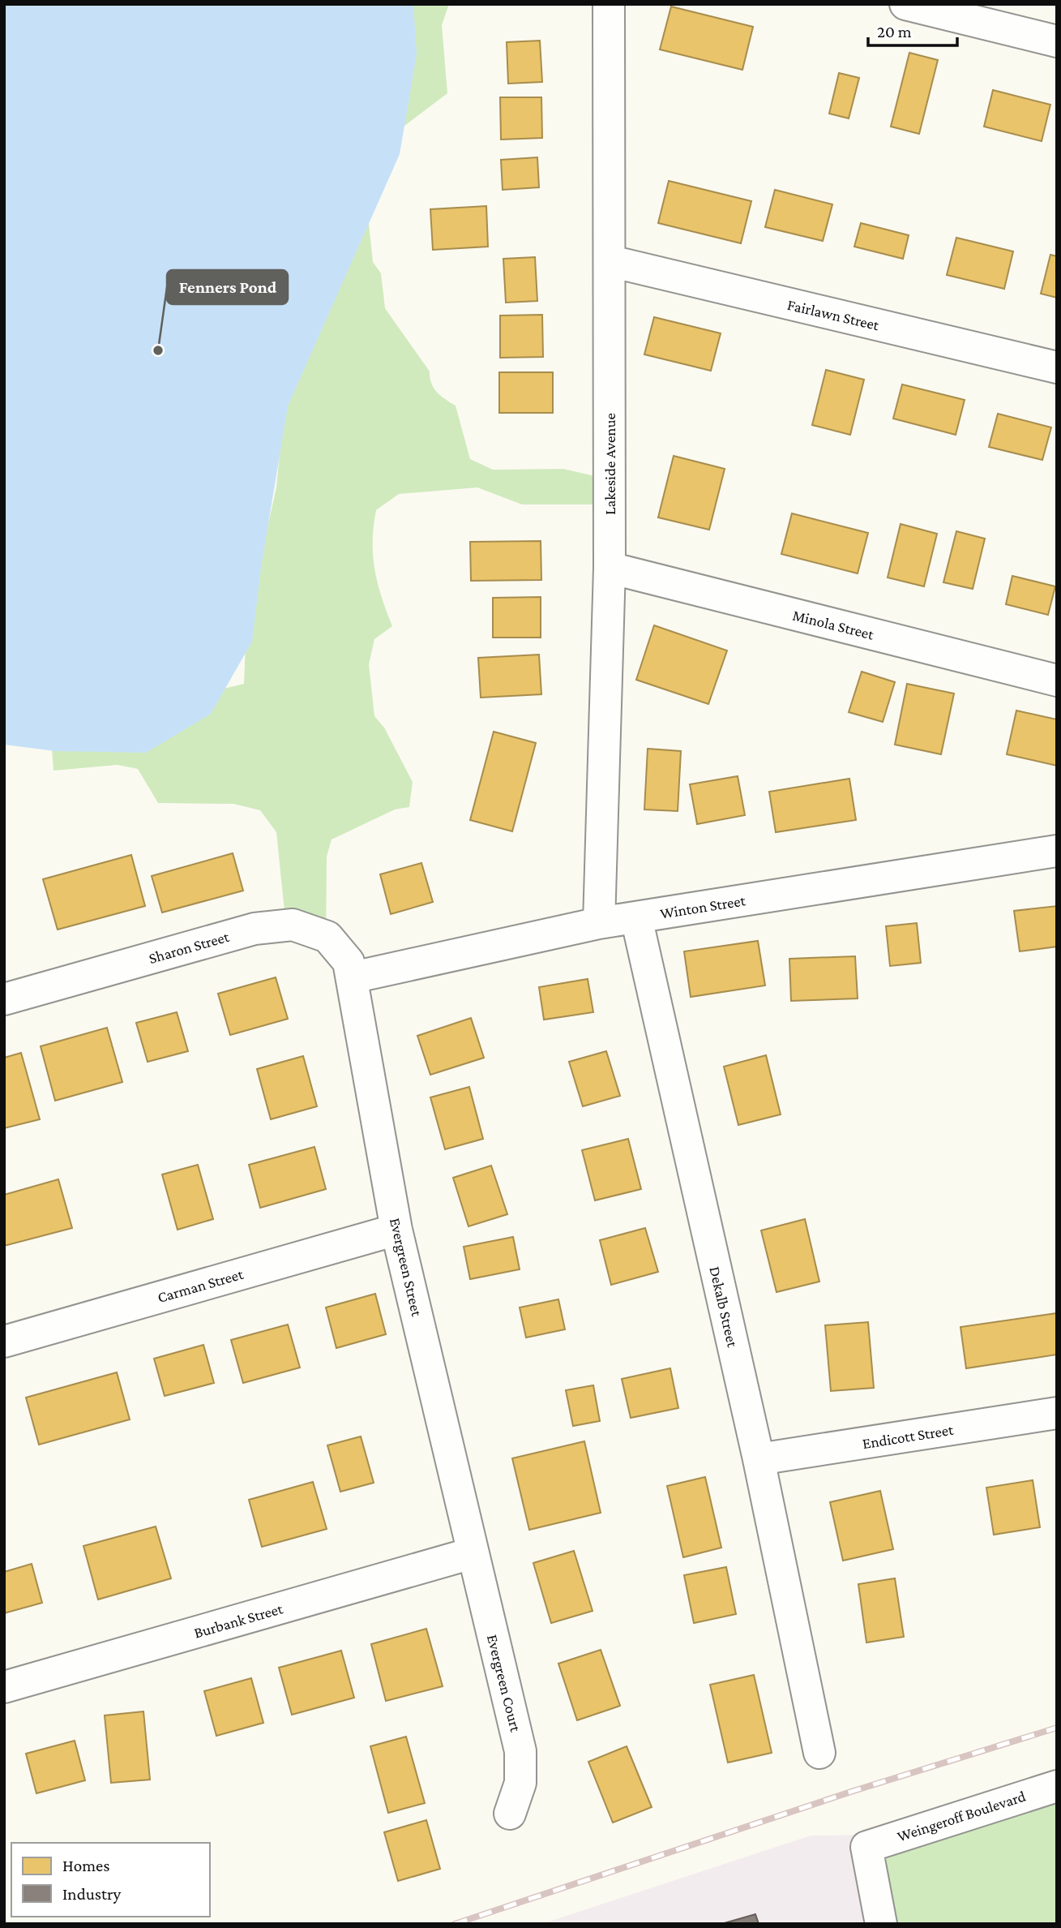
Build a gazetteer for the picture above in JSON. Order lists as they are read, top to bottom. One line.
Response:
{"streets":{"street":["Fairlawn Street","Lakeside Avenue","Minola Street","Winton Street","Sharon Street","Evergreen Street","Carman Street","Dekalb Street","Endicott Street","Burbank Street","Evergreen Court","Weingeroff Boulevard"]},"crossings":[["Fairlawn Street","Lakeside Avenue"],["Lakeside Avenue","Minola Street"],["Lakeside Avenue","Winton Street"],["Winton Street","Sharon Street"],["Winton Street","Evergreen Street"],["Winton Street","Dekalb Street"],["Sharon Street","Evergreen Street"],["Evergreen Street","Carman Street"],["Evergreen Street","Burbank Street"],["Evergreen Street","Evergreen Court"],["Dekalb Street","Endicott Street"],["Burbank Street","Evergreen Court"]],"places":["Fenners Pond"],"legend":["Homes","Industry"],"scale_bar":"20 m"}
